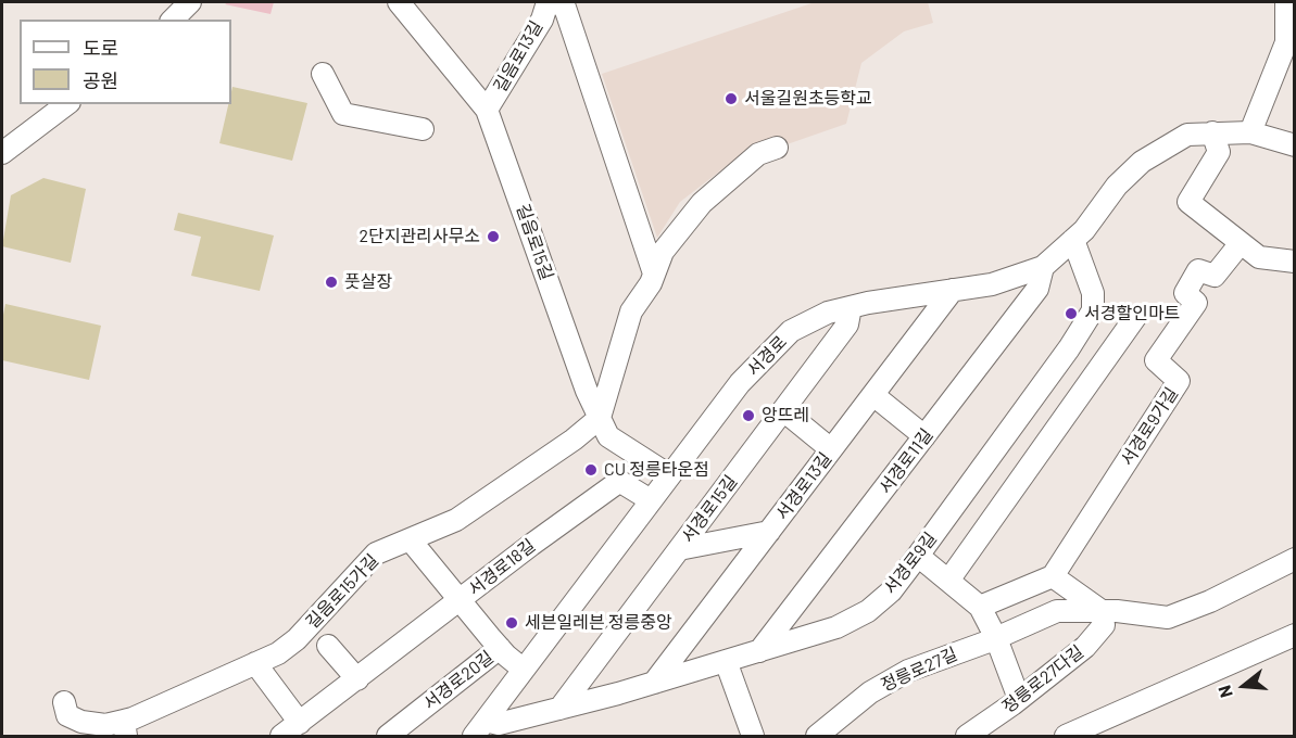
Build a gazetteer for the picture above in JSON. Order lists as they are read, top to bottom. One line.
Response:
{"streets":{"street":["길음로13길","길음로15길","서경로","서경로9가길","서경로11길","서경로13길","서경로15길","서경로9길","서경로18길","길음로15가길","정릉로27길","정릉로27다길","서경로20길"]},"crossings":[["길음로13길","길음로15길"],["길음로15길","서경로"],["길음로15길","길음로15가길"],["서경로","서경로11길"],["서경로","서경로13길"],["서경로","서경로15길"],["서경로","서경로9길"],["서경로","서경로18길"],["서경로9가길","정릉로27길"],["서경로11길","서경로9길"],["서경로13길","서경로9길"],["서경로15길","서경로9길"],["정릉로27길","정릉로27다길"]],"places":["서울길원초등학교","2단지관리사무소","풋살장","서경할인마트","앙뜨레","CU 정릉타운점","세븐일레븐 정릉중앙"],"legend":["도로","공원"],"north":"left"}
